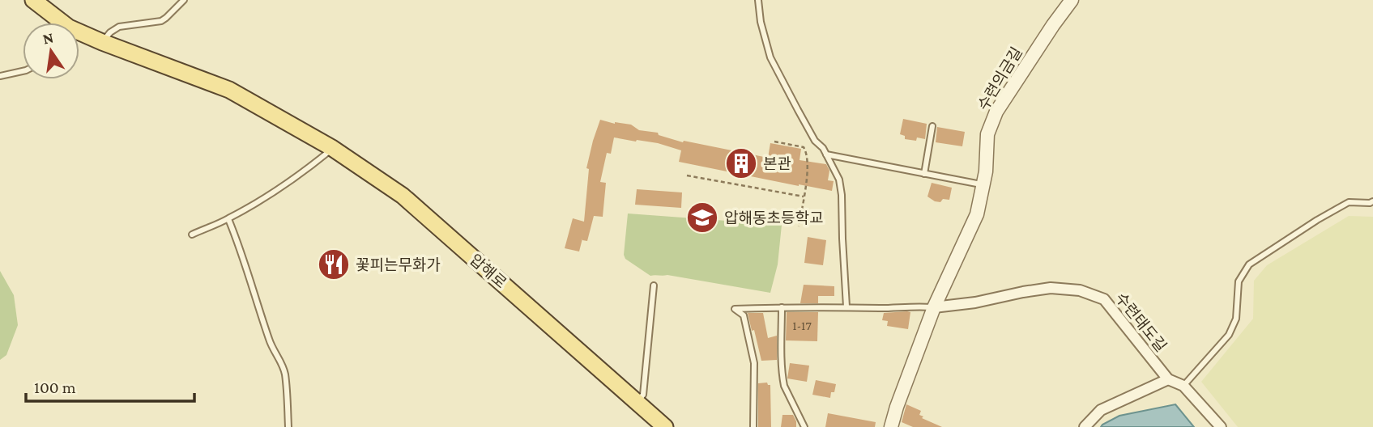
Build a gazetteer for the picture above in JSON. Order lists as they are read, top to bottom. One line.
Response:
{"streets":{"main road":["압해로"],"street":["수련의금길","수련태도길"]},"crossings":[["수련의금길","수련태도길"]],"places":{"building":["본관"],"school or university":["압해동초등학교"],"restaurant":["꽃피는무화가"]},"house_numbers":["1-17"],"scale_bar":"100 m","north":"top"}
